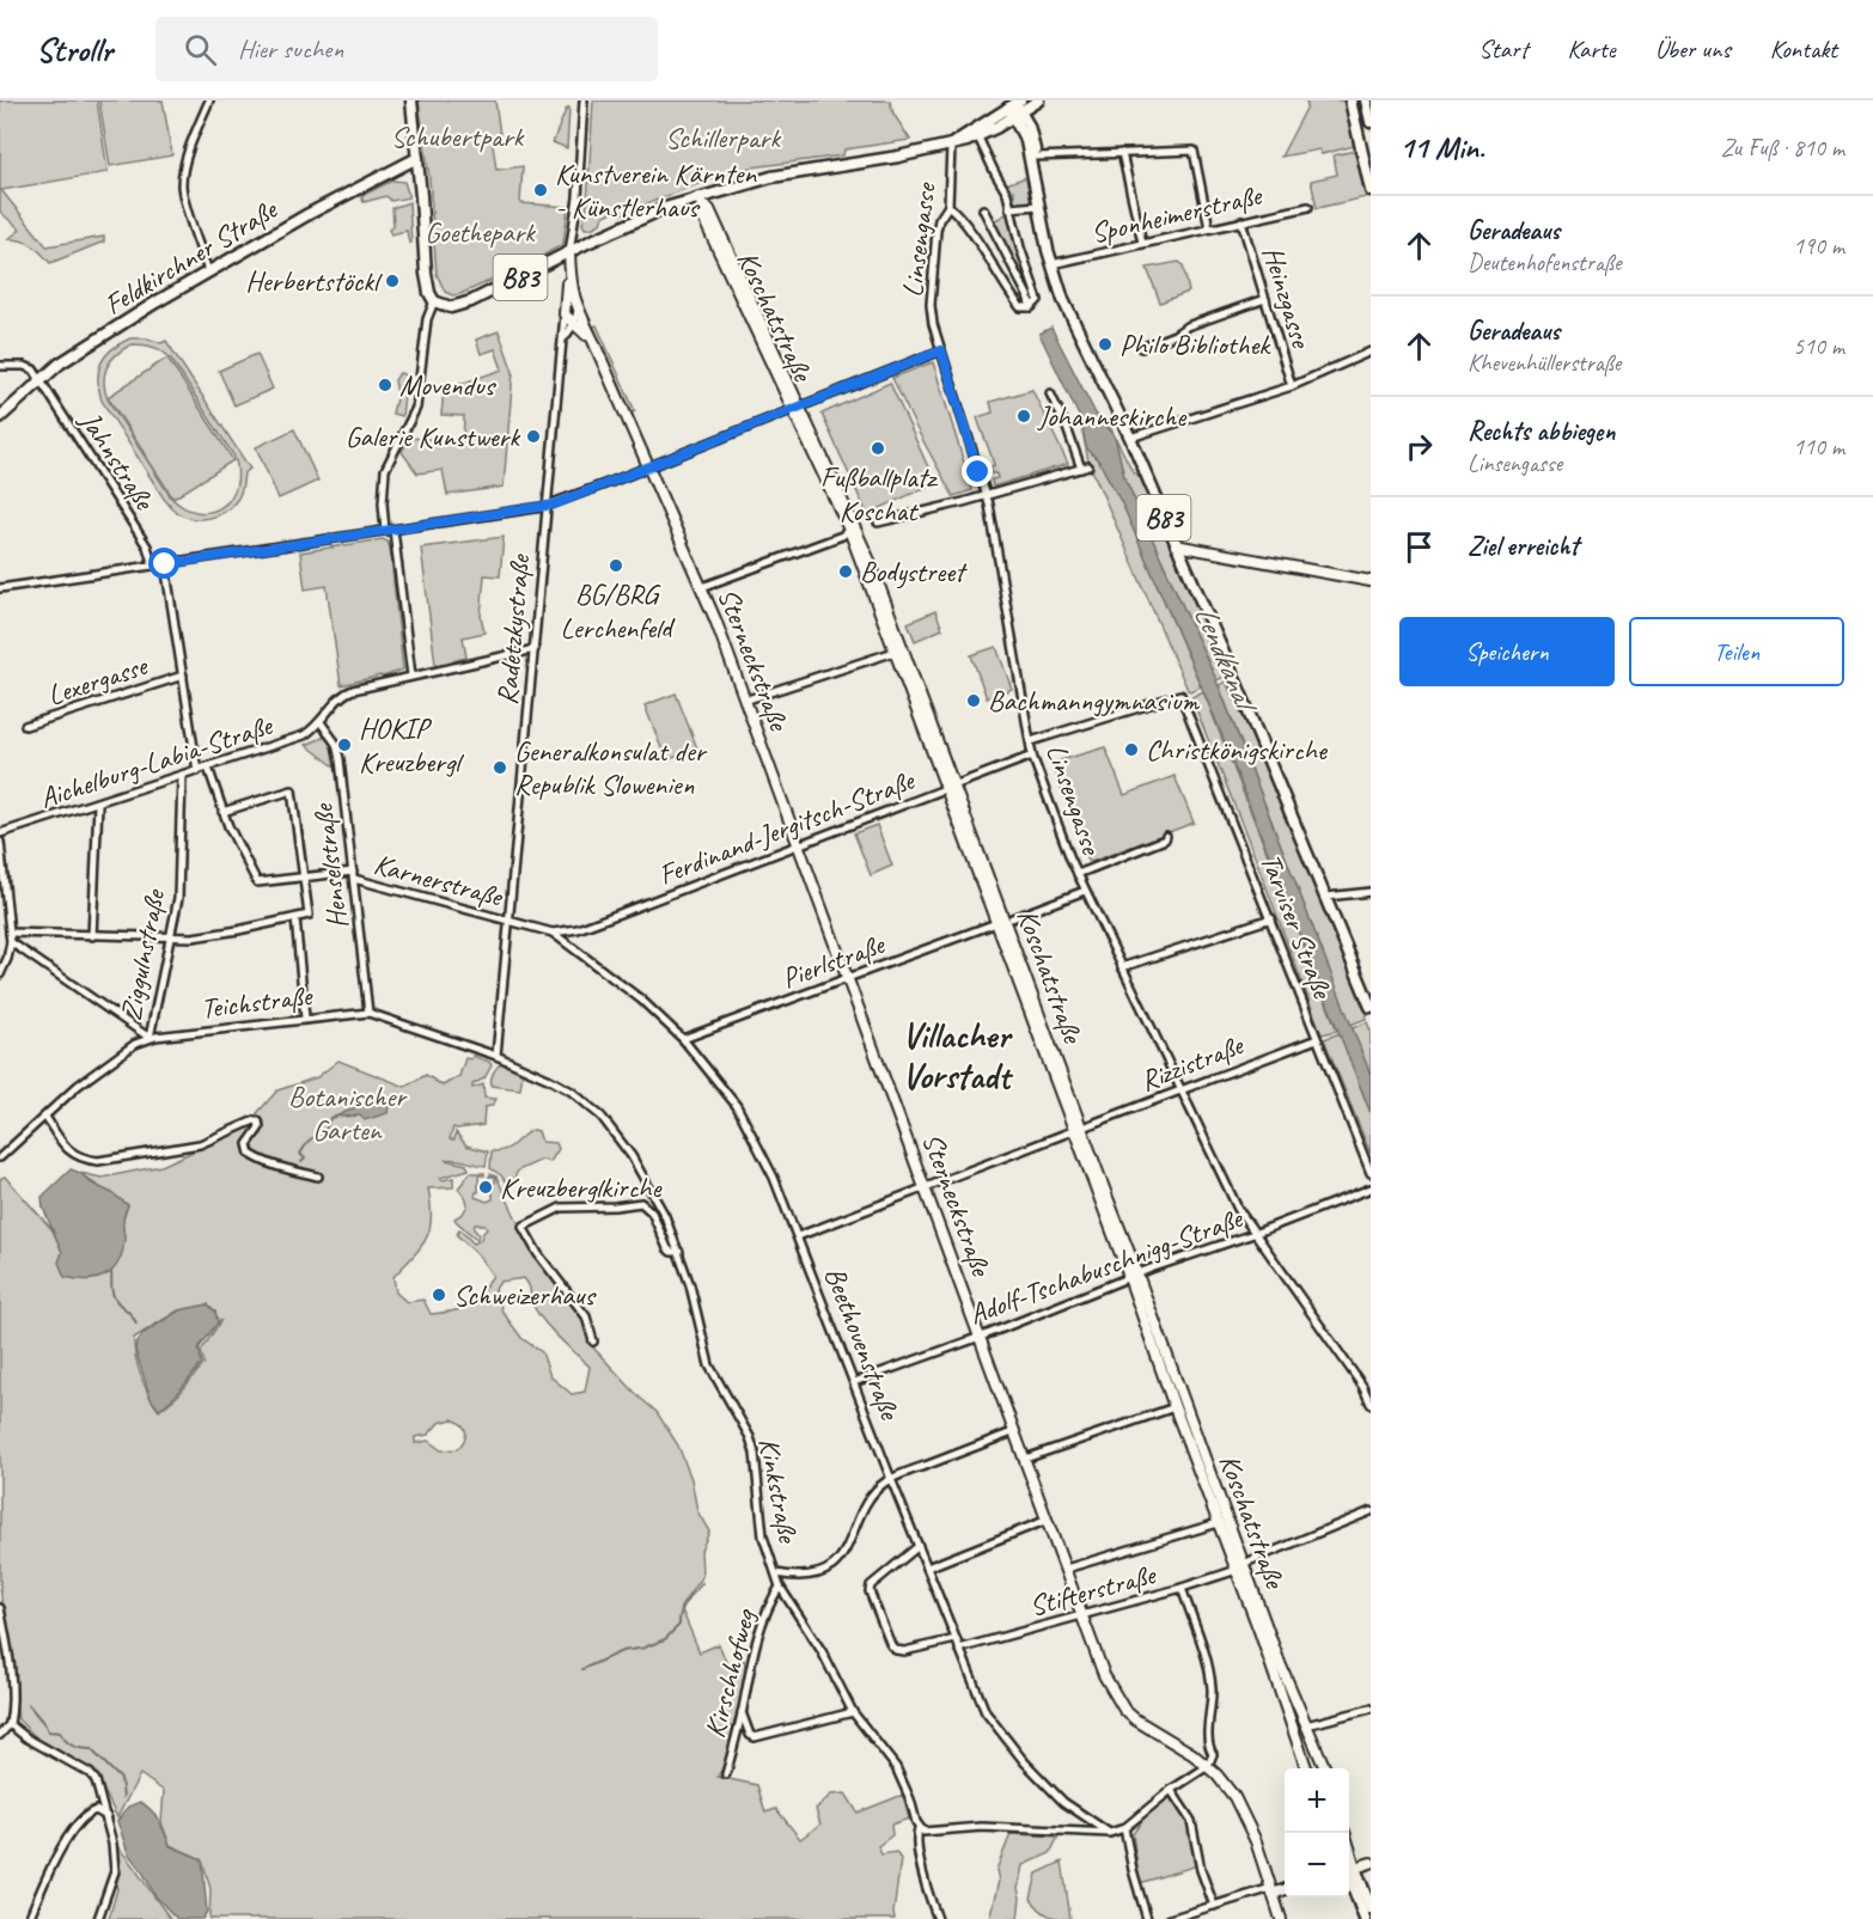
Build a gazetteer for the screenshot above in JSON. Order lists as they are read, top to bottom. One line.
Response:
{"streets":{"main road":["Feldkirchner Straße","B83","Koschatstraße","Radetzkystraße","Sterneckstraße"],"street":["Sponheimerstraße","Linsengasse","Heinzgasse","Jahnstraße","Lexergasse","Aichelburg-Labia-Straße","Ferdinand-Jergitsch-Straße","Henselstraße","Karnerstraße","Tarviser Straße","Ziggulnstraße","Pierlstraße","Teichstraße","Rizzistraße","Adolf-Tschabuschnigg-Straße","Beethovenstraße","Kinkstraße","Stifterstraße","Kirschhofweg"]},"crossings":[["Sponheimerstraße","B83"],["Sponheimerstraße","Heinzgasse"],["Linsengasse","B83"],["Linsengasse","Ferdinand-Jergitsch-Straße"],["Linsengasse","Tarviser Straße"],["Linsengasse","Rizzistraße"],["Linsengasse","Adolf-Tschabuschnigg-Straße"],["Feldkirchner Straße","Jahnstraße"],["B83","Koschatstraße"],["B83","Radetzkystraße"],["B83","Sterneckstraße"],["Koschatstraße","Ferdinand-Jergitsch-Straße"],["Koschatstraße","Pierlstraße"],["Koschatstraße","Rizzistraße"],["Koschatstraße","Adolf-Tschabuschnigg-Straße"],["Koschatstraße","Stifterstraße"],["Radetzkystraße","Sterneckstraße"],["Radetzkystraße","Karnerstraße"],["Radetzkystraße","Beethovenstraße"],["Radetzkystraße","Kinkstraße"],["Sterneckstraße","Ferdinand-Jergitsch-Straße"],["Sterneckstraße","Pierlstraße"],["Sterneckstraße","Rizzistraße"],["Sterneckstraße","Adolf-Tschabuschnigg-Straße"],["Sterneckstraße","Stifterstraße"],["Aichelburg-Labia-Straße","Henselstraße"],["Aichelburg-Labia-Straße","Ziggulnstraße"],["Ferdinand-Jergitsch-Straße","Beethovenstraße"],["Henselstraße","Karnerstraße"],["Henselstraße","Teichstraße"],["Henselstraße","Kinkstraße"],["Karnerstraße","Beethovenstraße"],["Tarviser Straße","Rizzistraße"],["Ziggulnstraße","Teichstraße"],["Pierlstraße","Beethovenstraße"],["Teichstraße","Kinkstraße"],["Rizzistraße","Beethovenstraße"],["Adolf-Tschabuschnigg-Straße","Beethovenstraße"],["Beethovenstraße","Stifterstraße"],["Kinkstraße","Kirschhofweg"]],"districts":["Villacher Vorstadt"],"water":["Lendkanal"],"parks":["Schubertpark","Schillerpark","Goethepark","Botanischer Garten"],"places":["Kunstverein Kärnten - Künstlerhaus","Herbertstöckl","Philo Bibliothek","Movendus","Johanneskirche","Galerie Kunstwerk","Fußballplatz Koschat","BG/BRG Lerchenfeld","Bodystreet","Bachmanngymnasium","HOKIP Kreuzbergl","Christkönigskirche","Generalkonsulat der Republik Slowenien","Kreuzberglkirche","Schweizerhaus"],"page":{"header":"Strollr","search":"Hier suchen","nav":["Start","Karte","Über uns","Kontakt"],"heading":["11 Min.","Zu Fuß · 810 m"],"list":[["Geradeaus","Deutenhofenstraße","190 m"],["Geradeaus","Khevenhüllerstraße","510 m"],["Rechts abbiegen","Linsengasse","110 m"],"Ziel erreicht"],"buttons":["Speichern","Teilen"],"map_buttons":["+","−"]}}
